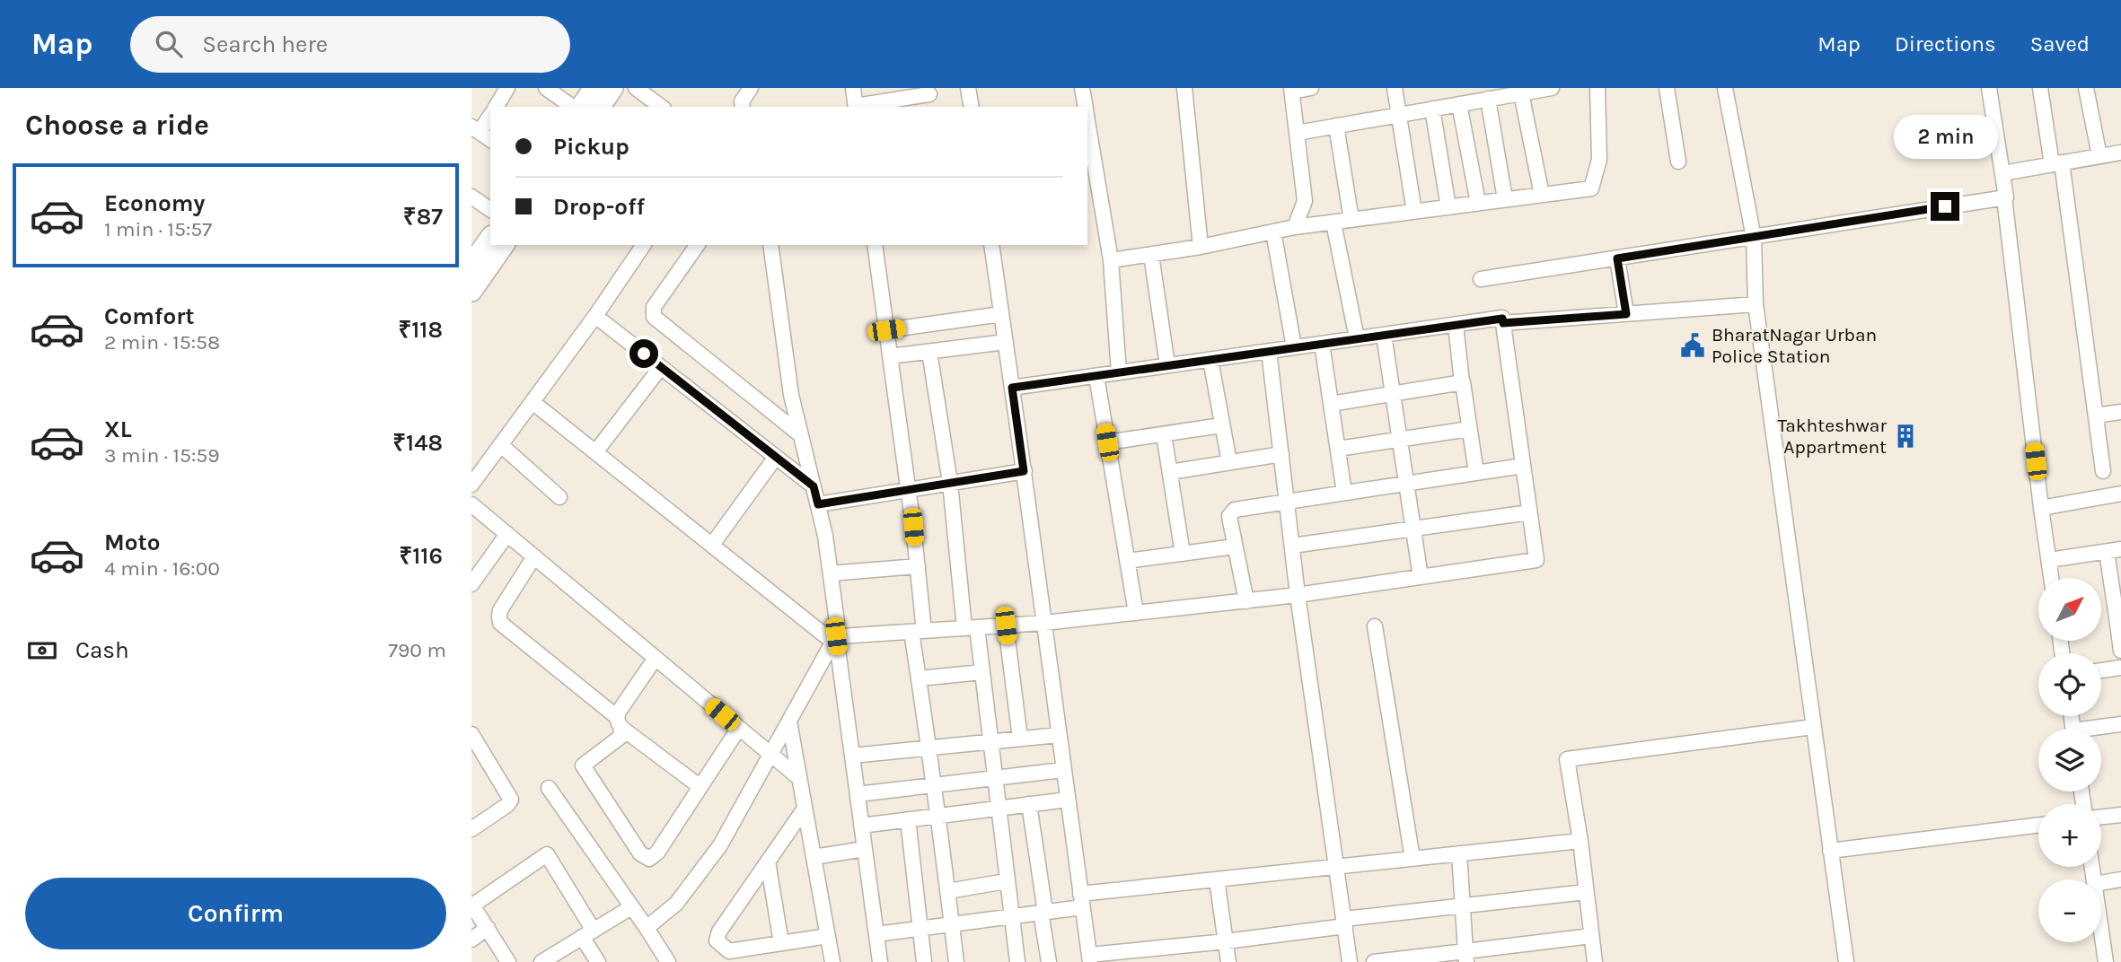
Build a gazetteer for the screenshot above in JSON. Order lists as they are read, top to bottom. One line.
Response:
{"places":{"public building":["BharatNagar Urban Police Station"],"building":["Takhteshwar Appartment"]},"north":"top right","page":{"header":"Map","search":"Search here","nav":["Map","Directions","Saved"],"heading":"Choose a ride","banner":["Pickup","Drop-off"],"bubble":"2 min","list":[{"name":"Economy","note":"1 min · 15:57","value":"₹87"},{"name":"Comfort","note":"2 min · 15:58","value":"₹118"},{"name":"XL","note":"3 min · 15:59","value":"₹148"},{"name":"Moto","note":"4 min · 16:00","value":"₹116"}],"map_buttons":["+","−"],"pay":["Cash","790 m"],"buttons":"Confirm"}}
